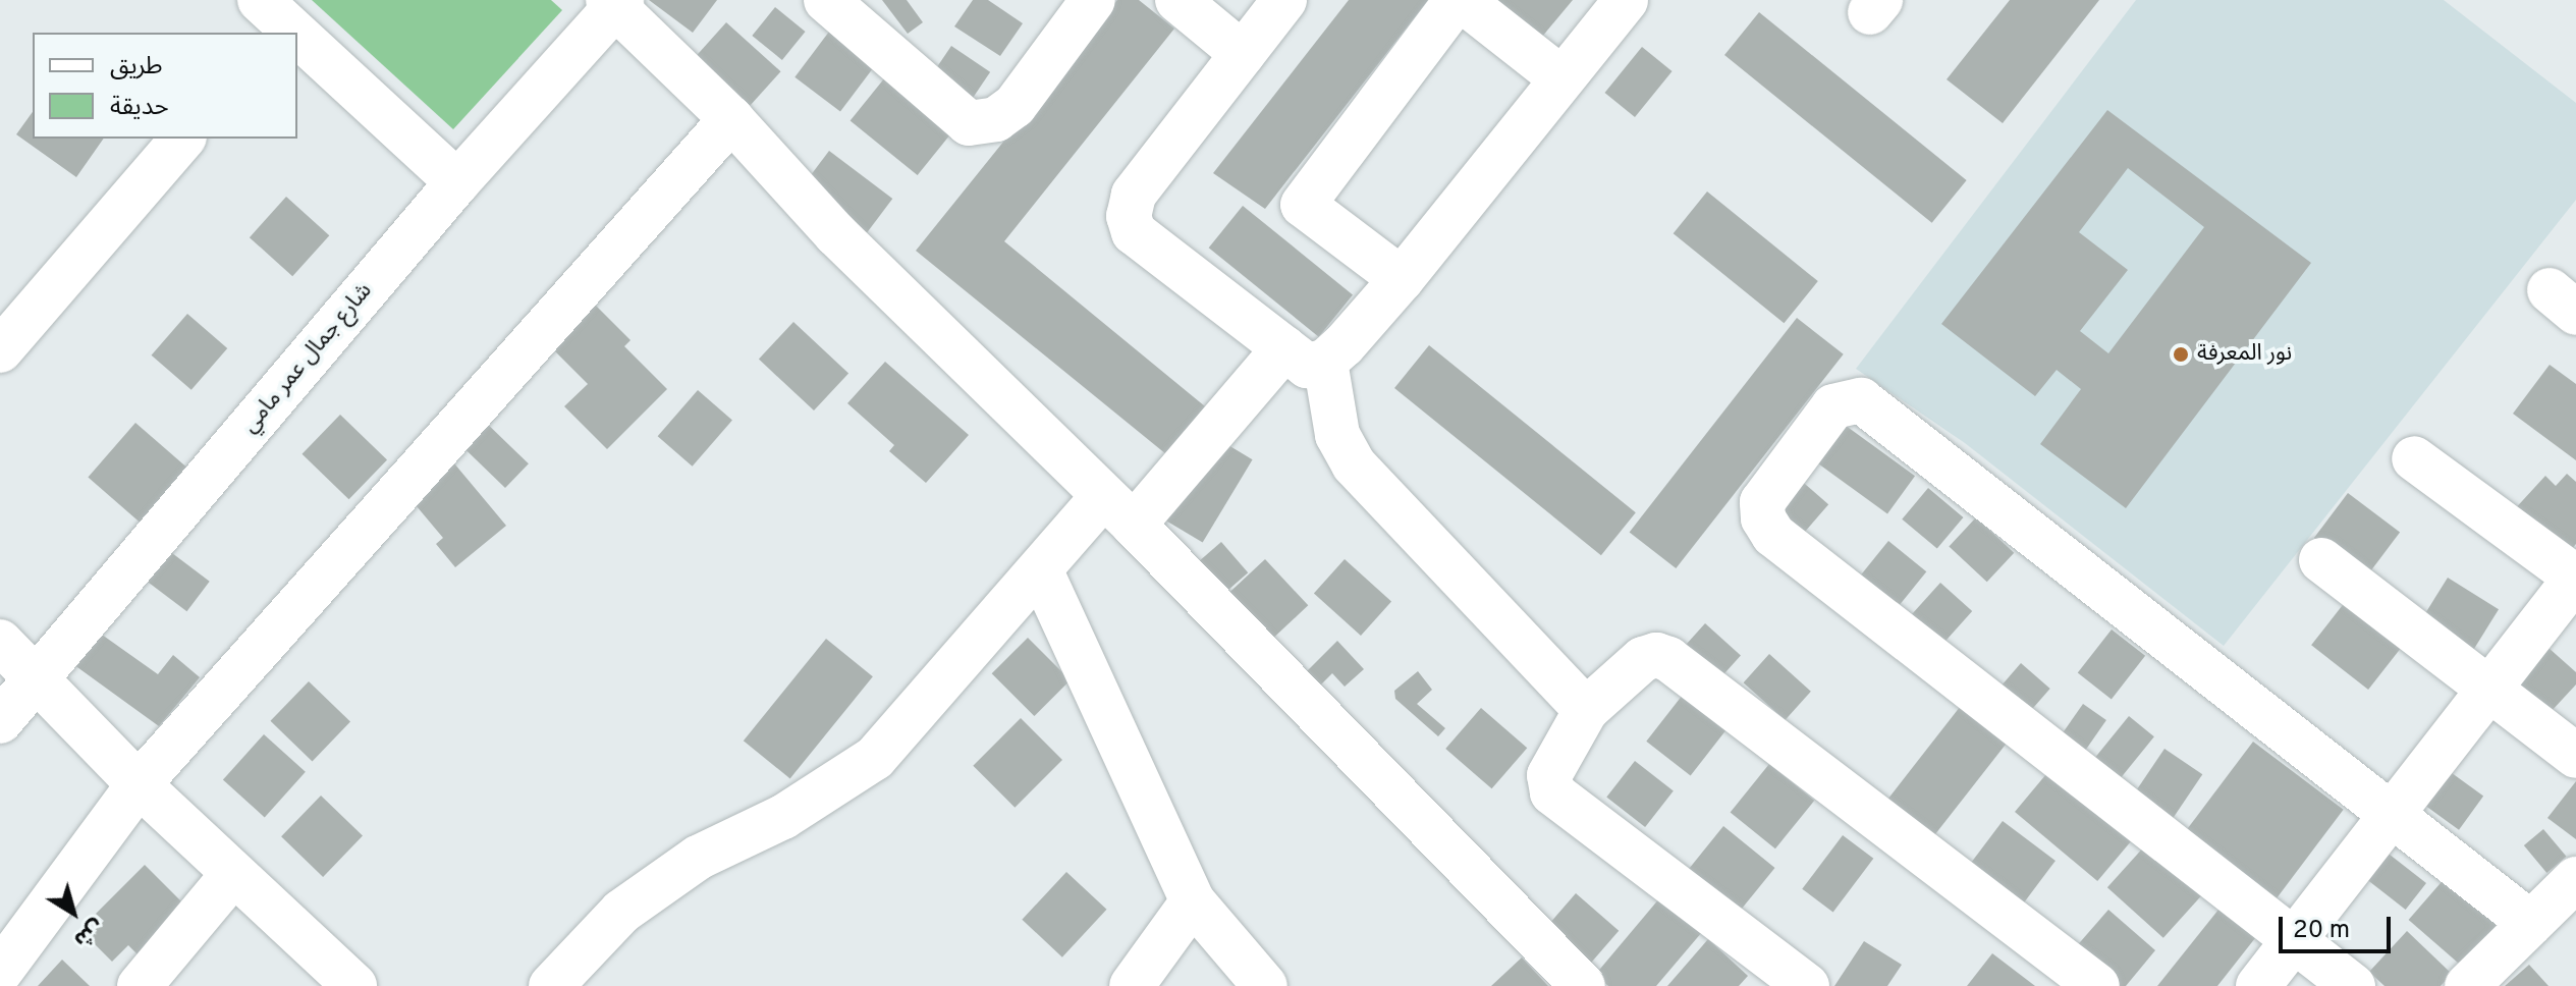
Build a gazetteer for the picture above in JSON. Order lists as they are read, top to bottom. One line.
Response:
{"streets":{"street":["شارع جمال عمر مامي"]},"places":["نور المعرفة"],"legend":["طريق","حديقة"],"scale_bar":"20 m","north":"bottom right"}
